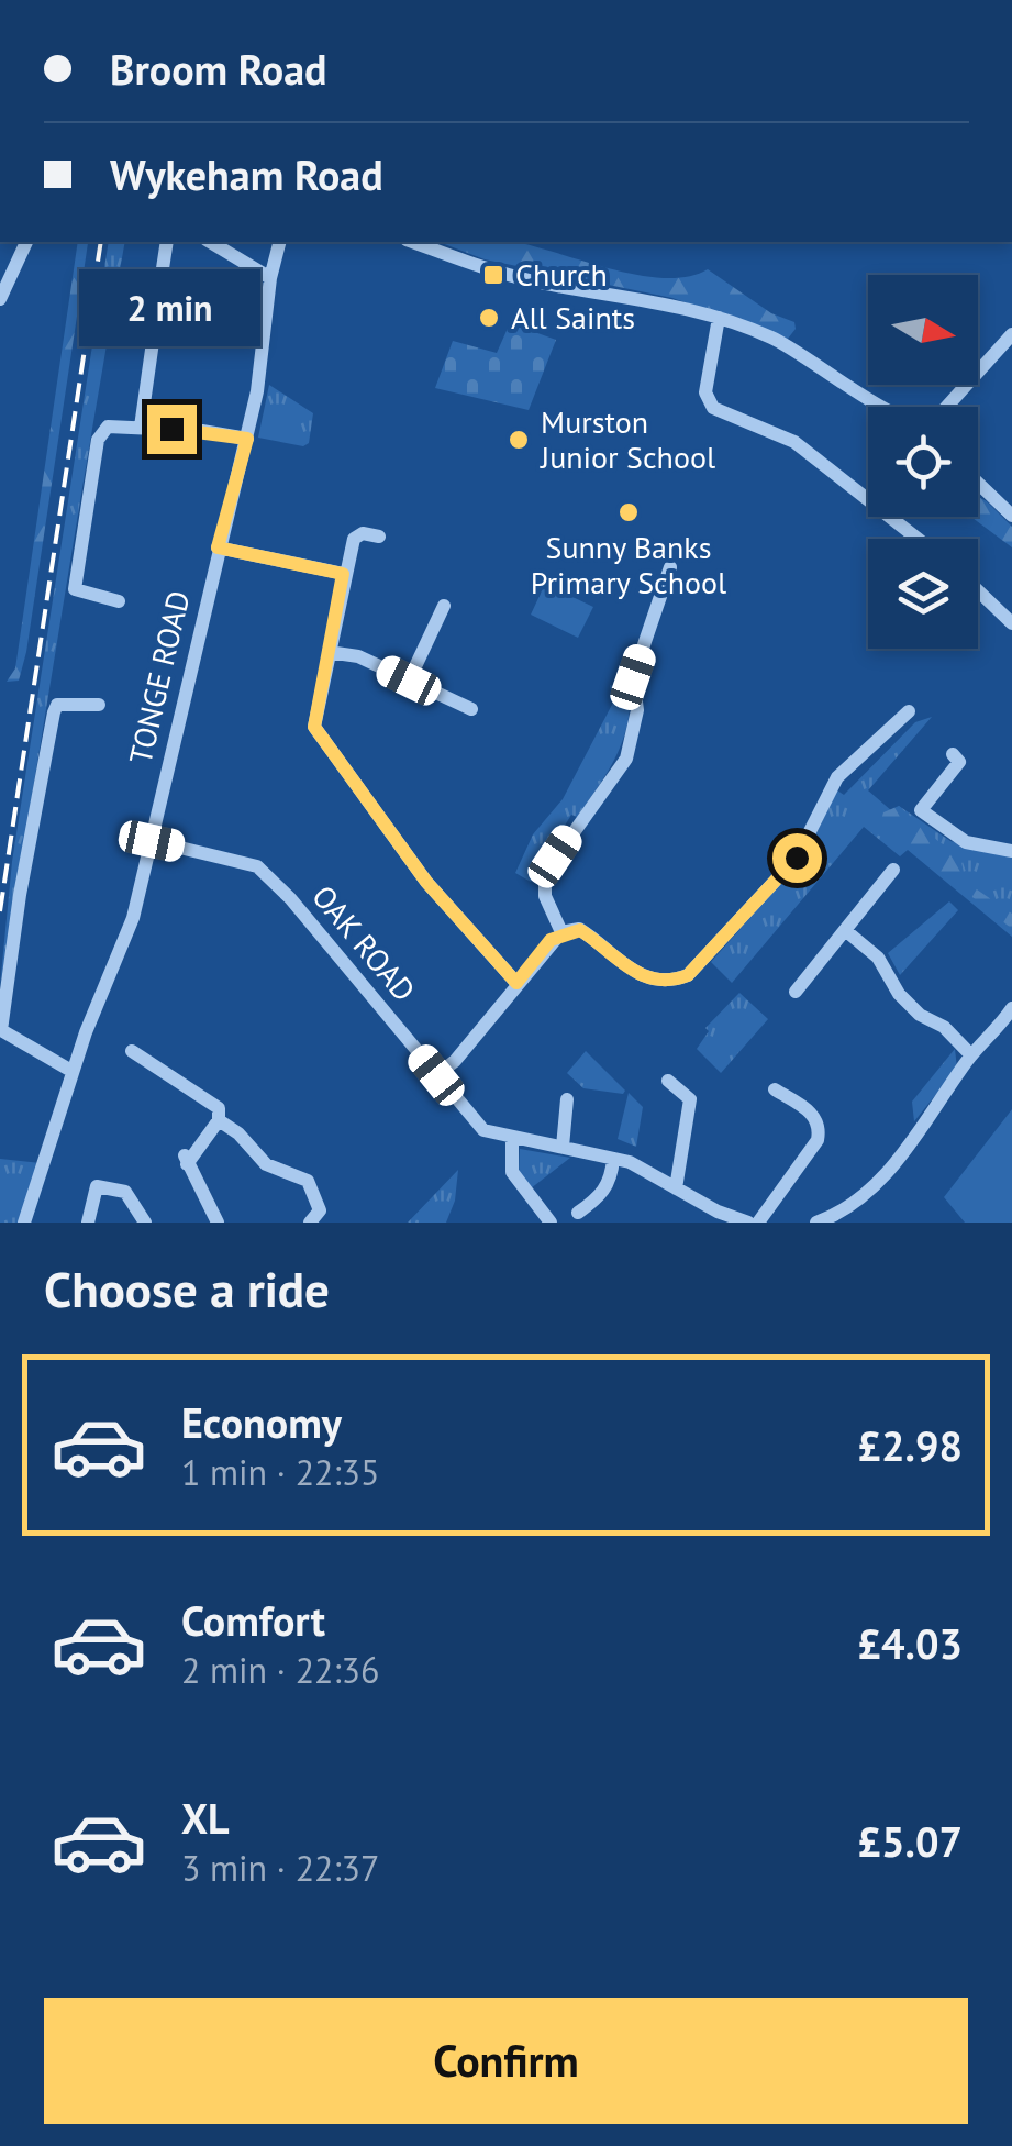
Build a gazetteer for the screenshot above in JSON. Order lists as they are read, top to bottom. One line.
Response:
{"streets":{"street":["TONGE ROAD","OAK ROAD"]},"crossings":[["TONGE ROAD","OAK ROAD"]],"places":{"transit":["Church"],"other":["All Saints","Murston Junior School","Sunny Banks Primary School"]},"north":"right","page":{"banner":["Broom Road","Wykeham Road"],"bubble":"2 min","heading":"Choose a ride","list":[{"name":"Economy","note":"1 min · 22:35","value":"£2.98"},{"name":"Comfort","note":"2 min · 22:36","value":"£4.03"},{"name":"XL","note":"3 min · 22:37","value":"£5.07"}],"buttons":"Confirm"}}
